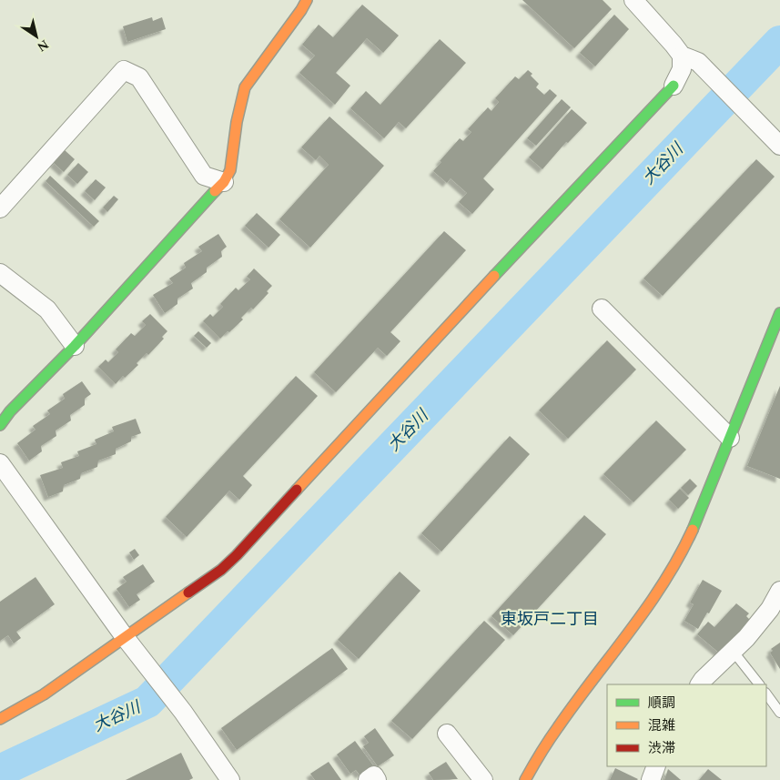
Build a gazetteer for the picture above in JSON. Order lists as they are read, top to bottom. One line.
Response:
{"districts":["東坂戸二丁目"],"water":["大谷川"],"legend":["順調","混雑","渋滞"],"north":"bottom right"}
